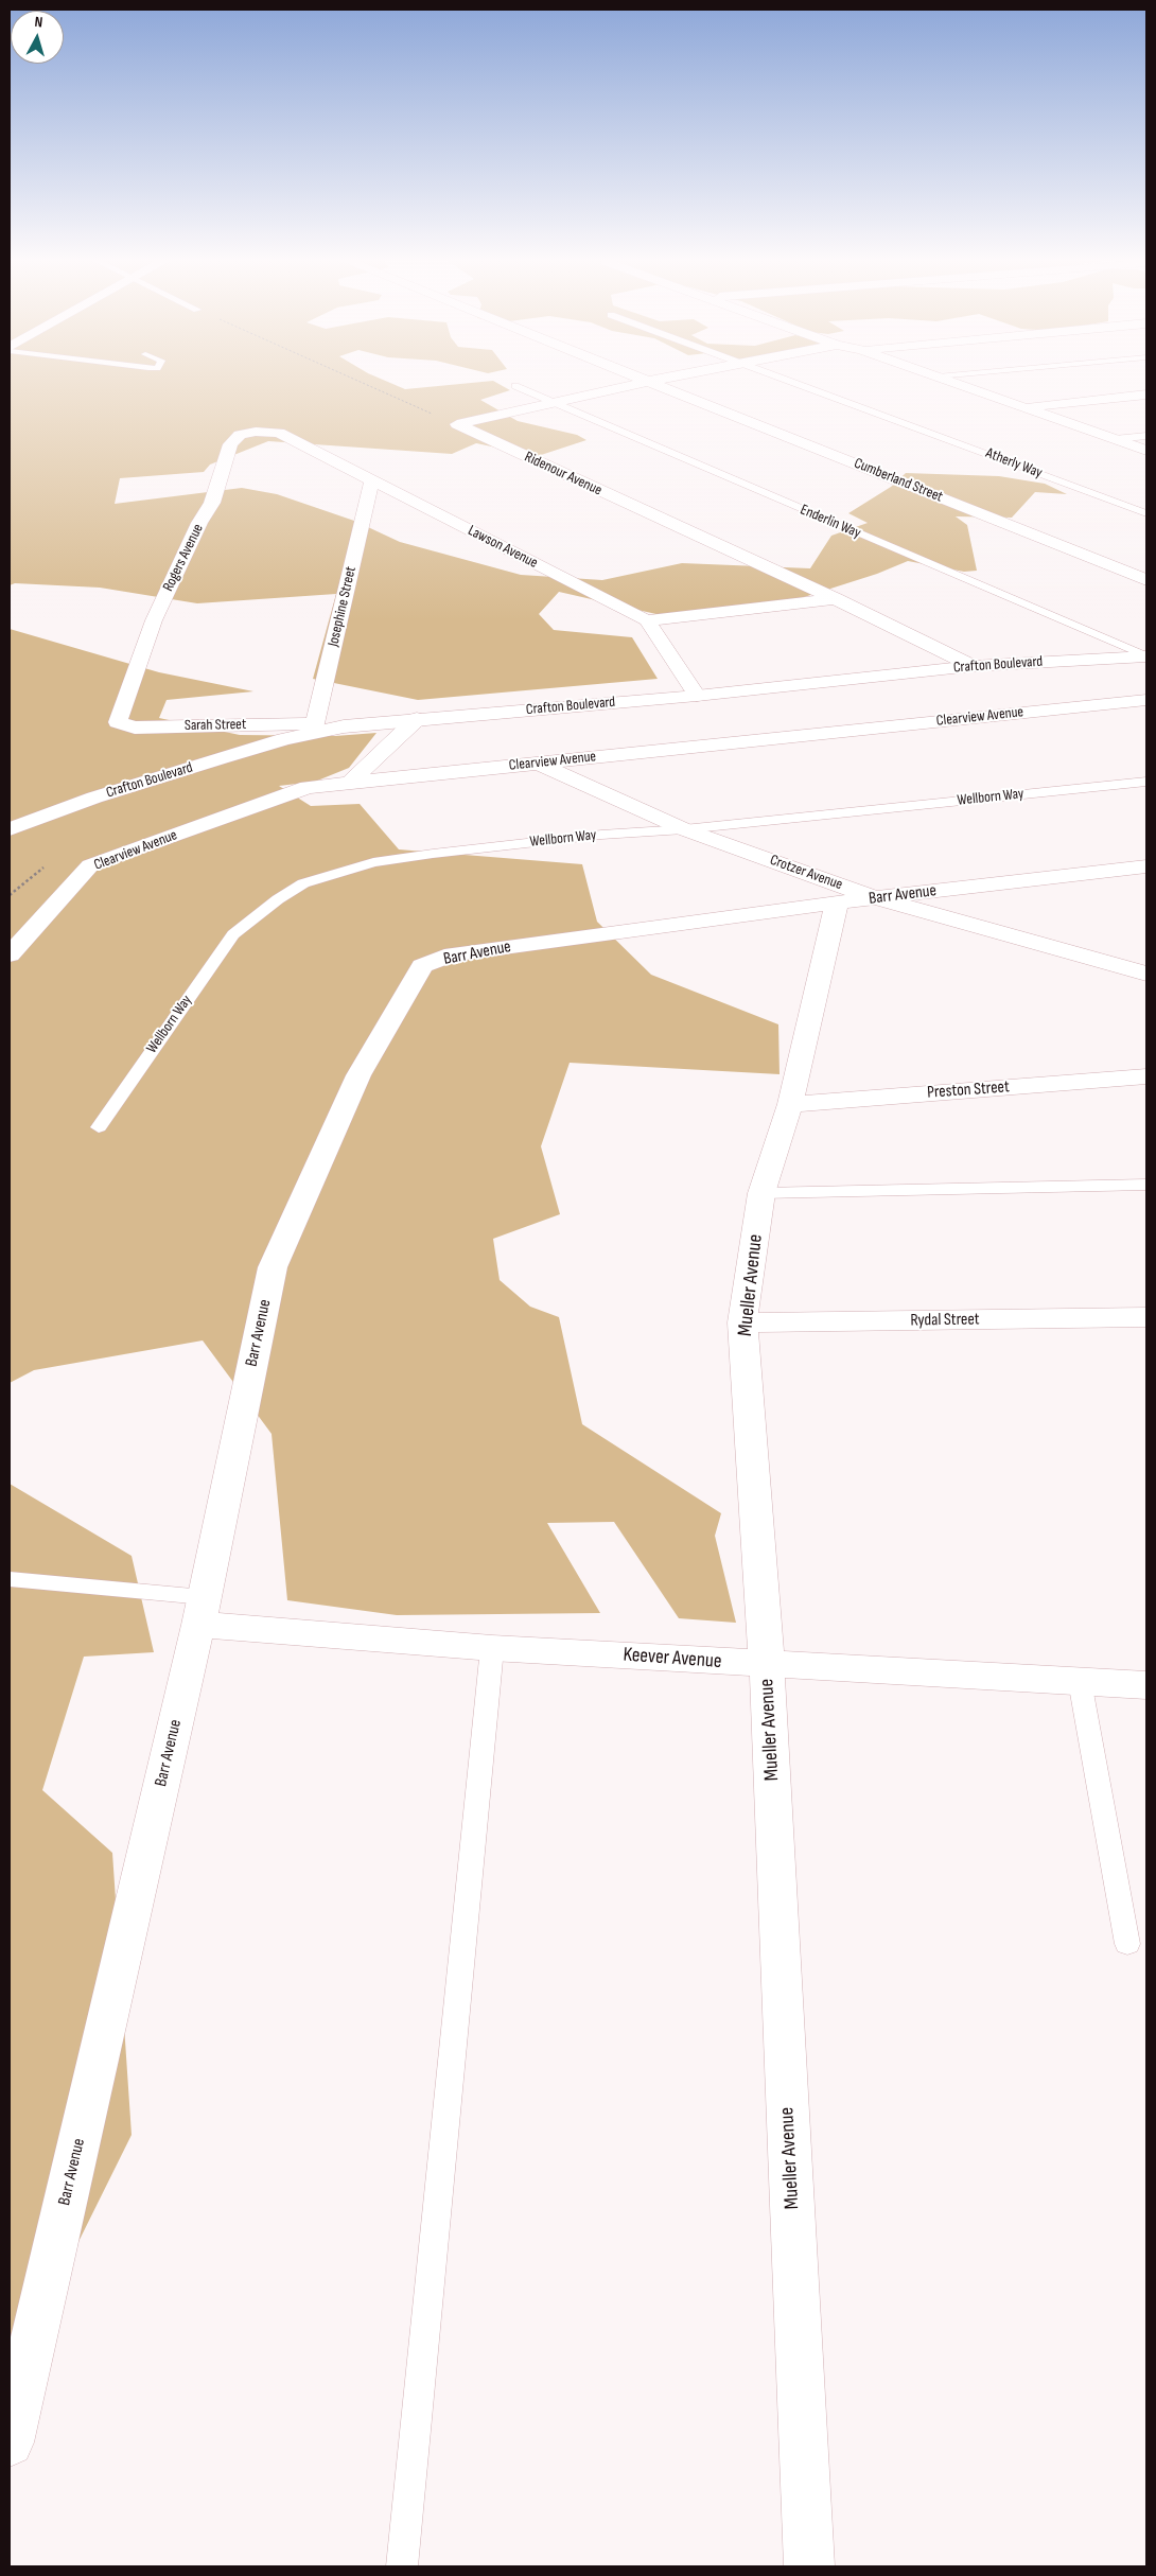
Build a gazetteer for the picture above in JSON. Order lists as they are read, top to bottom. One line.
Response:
{"streets":{"street":["Ridenour Avenue","Cumberland Street","Lawson Avenue","Rogers Avenue","Josephine Street","Crafton Boulevard","Clearview Avenue","Sarah Street","Crotzer Avenue","Barr Avenue","Preston Street","Mueller Avenue","Rydal Street","Keever Avenue"],"lane":["Atherly Way","Enderlin Way","Wellborn Way"]},"crossings":[["Ridenour Avenue","Crafton Boulevard"],["Enderlin Way","Crafton Boulevard"],["Lawson Avenue","Rogers Avenue"],["Lawson Avenue","Josephine Street"],["Lawson Avenue","Crafton Boulevard"],["Rogers Avenue","Sarah Street"],["Josephine Street","Crafton Boulevard"],["Josephine Street","Sarah Street"],["Crafton Boulevard","Sarah Street"],["Clearview Avenue","Crotzer Avenue"],["Wellborn Way","Crotzer Avenue"],["Crotzer Avenue","Barr Avenue"],["Barr Avenue","Mueller Avenue"],["Barr Avenue","Keever Avenue"],["Preston Street","Mueller Avenue"],["Mueller Avenue","Rydal Street"],["Mueller Avenue","Keever Avenue"]],"north":"top"}
